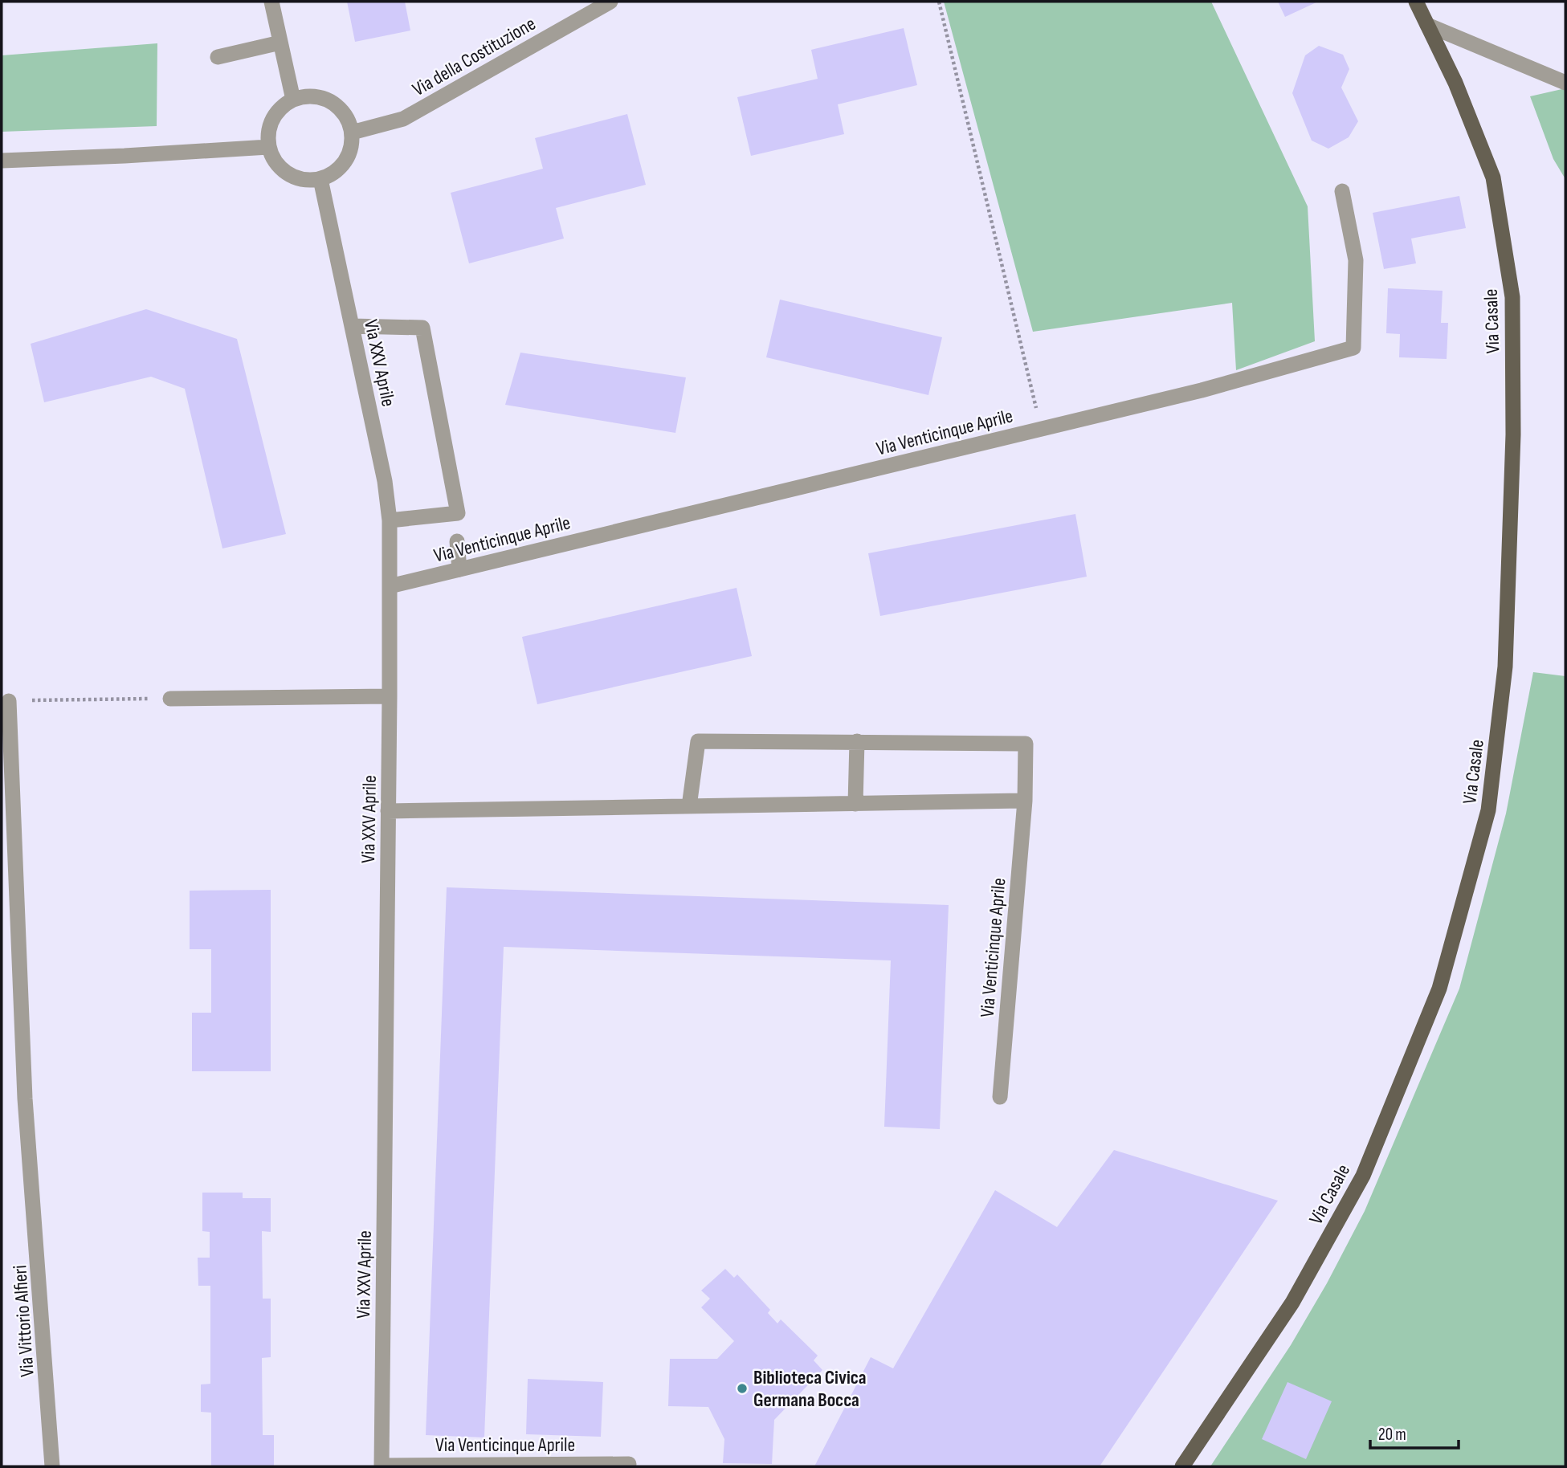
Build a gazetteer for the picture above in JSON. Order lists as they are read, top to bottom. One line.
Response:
{"streets":{"main road":["Via Casale"],"street":["Via della Costituzione","Via XXV Aprile","Via Venticinque Aprile","Via Vittorio Alfieri"]},"crossings":[["Via della Costituzione","Via XXV Aprile"],["Via XXV Aprile","Via Venticinque Aprile"]],"places":["Biblioteca Civica Germana Bocca"],"scale_bar":"20 m"}
